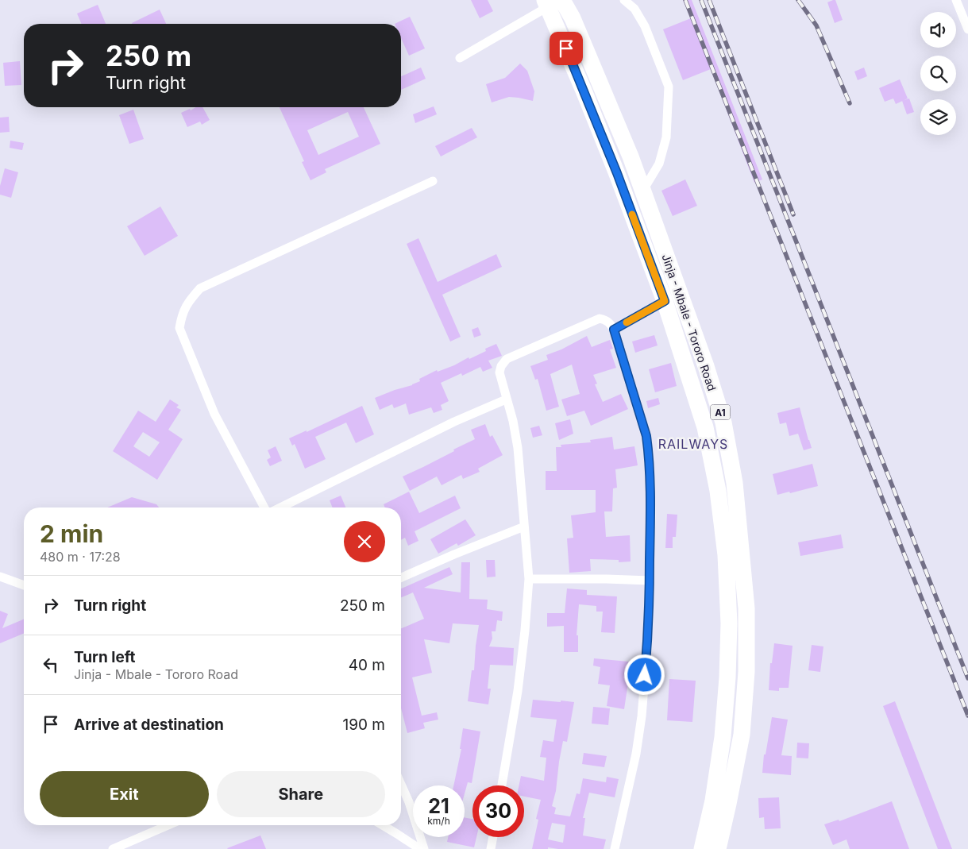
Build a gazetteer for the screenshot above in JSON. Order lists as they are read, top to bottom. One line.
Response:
{"streets":{"highway":["Jinja - Mbale - Tororo Road","A1"]},"districts":["RAILWAYS"],"page":{"turn":["250 m","Turn right"],"heading":["2 min","480 m · 17:28"],"list":[{"name":"Turn right","value":"250 m"},{"name":"Turn left","note":"Jinja - Mbale - Tororo Road","value":"40 m"},{"name":"Arrive at destination","value":"190 m"}],"buttons":["Exit","Share"],"speed":"21 km/h","limit":"30"}}
